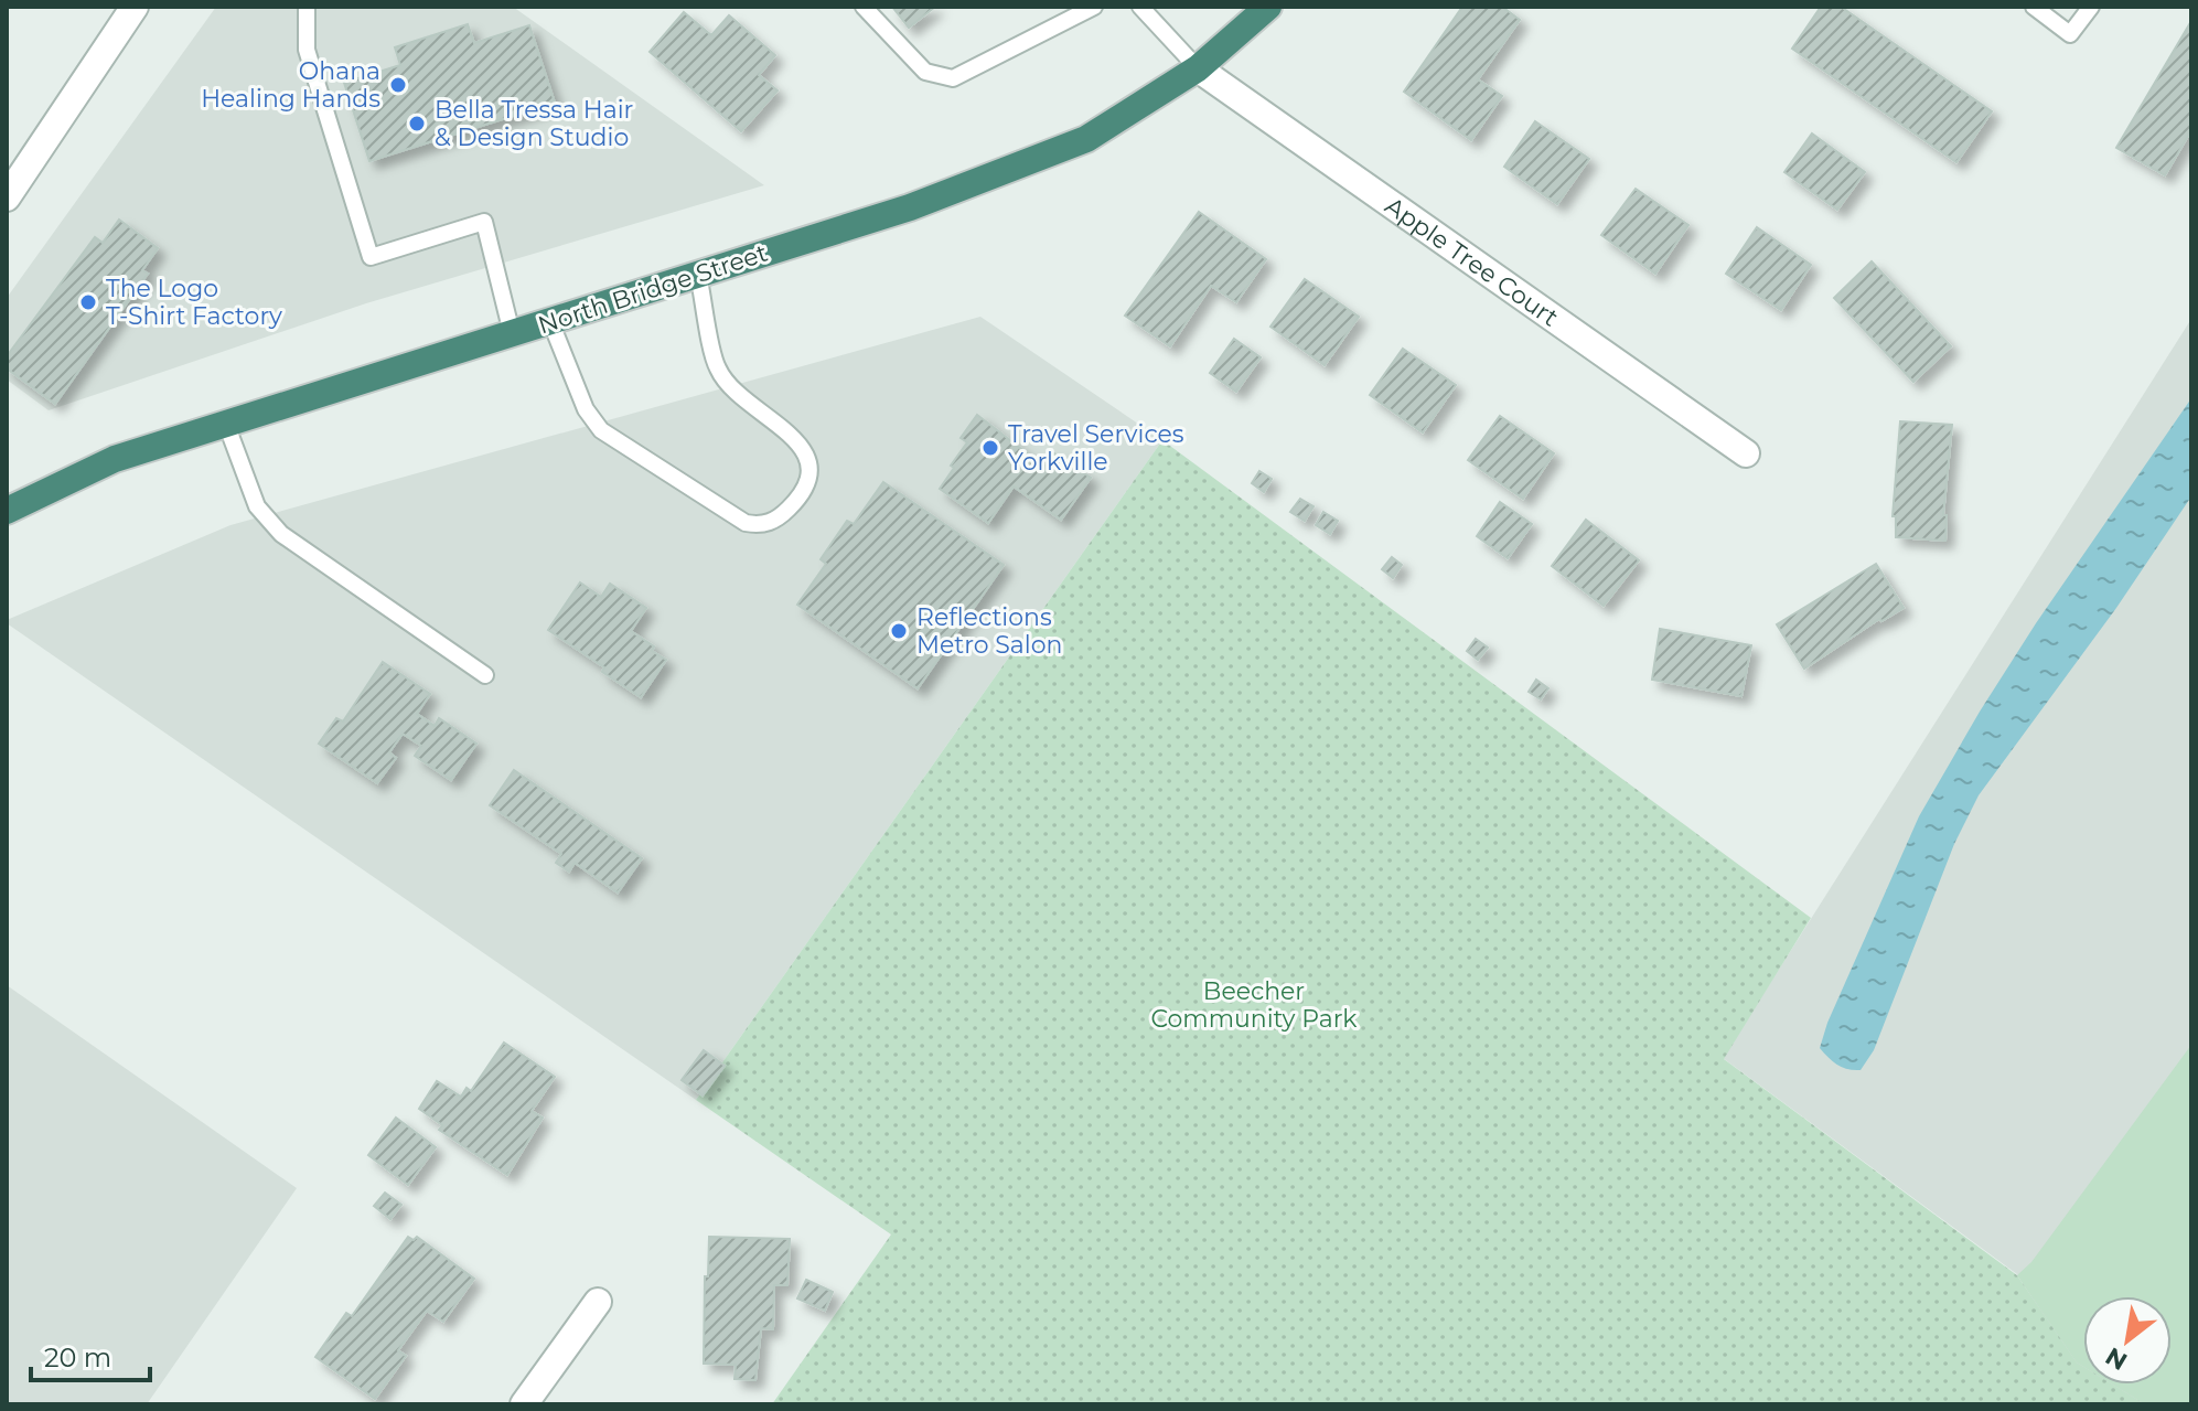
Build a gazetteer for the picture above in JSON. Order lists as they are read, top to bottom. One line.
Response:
{"streets":{"highway":["North Bridge Street"],"street":["Apple Tree Court"]},"crossings":[["Apple Tree Court","North Bridge Street"]],"parks":["Beecher Community Park"],"places":["Ohana Healing Hands","Bella Tressa Hair & Design Studio","The Logo T-Shirt Factory","Travel Services Yorkville","Reflections Metro Salon"],"scale_bar":"20 m","north":"bottom left"}
